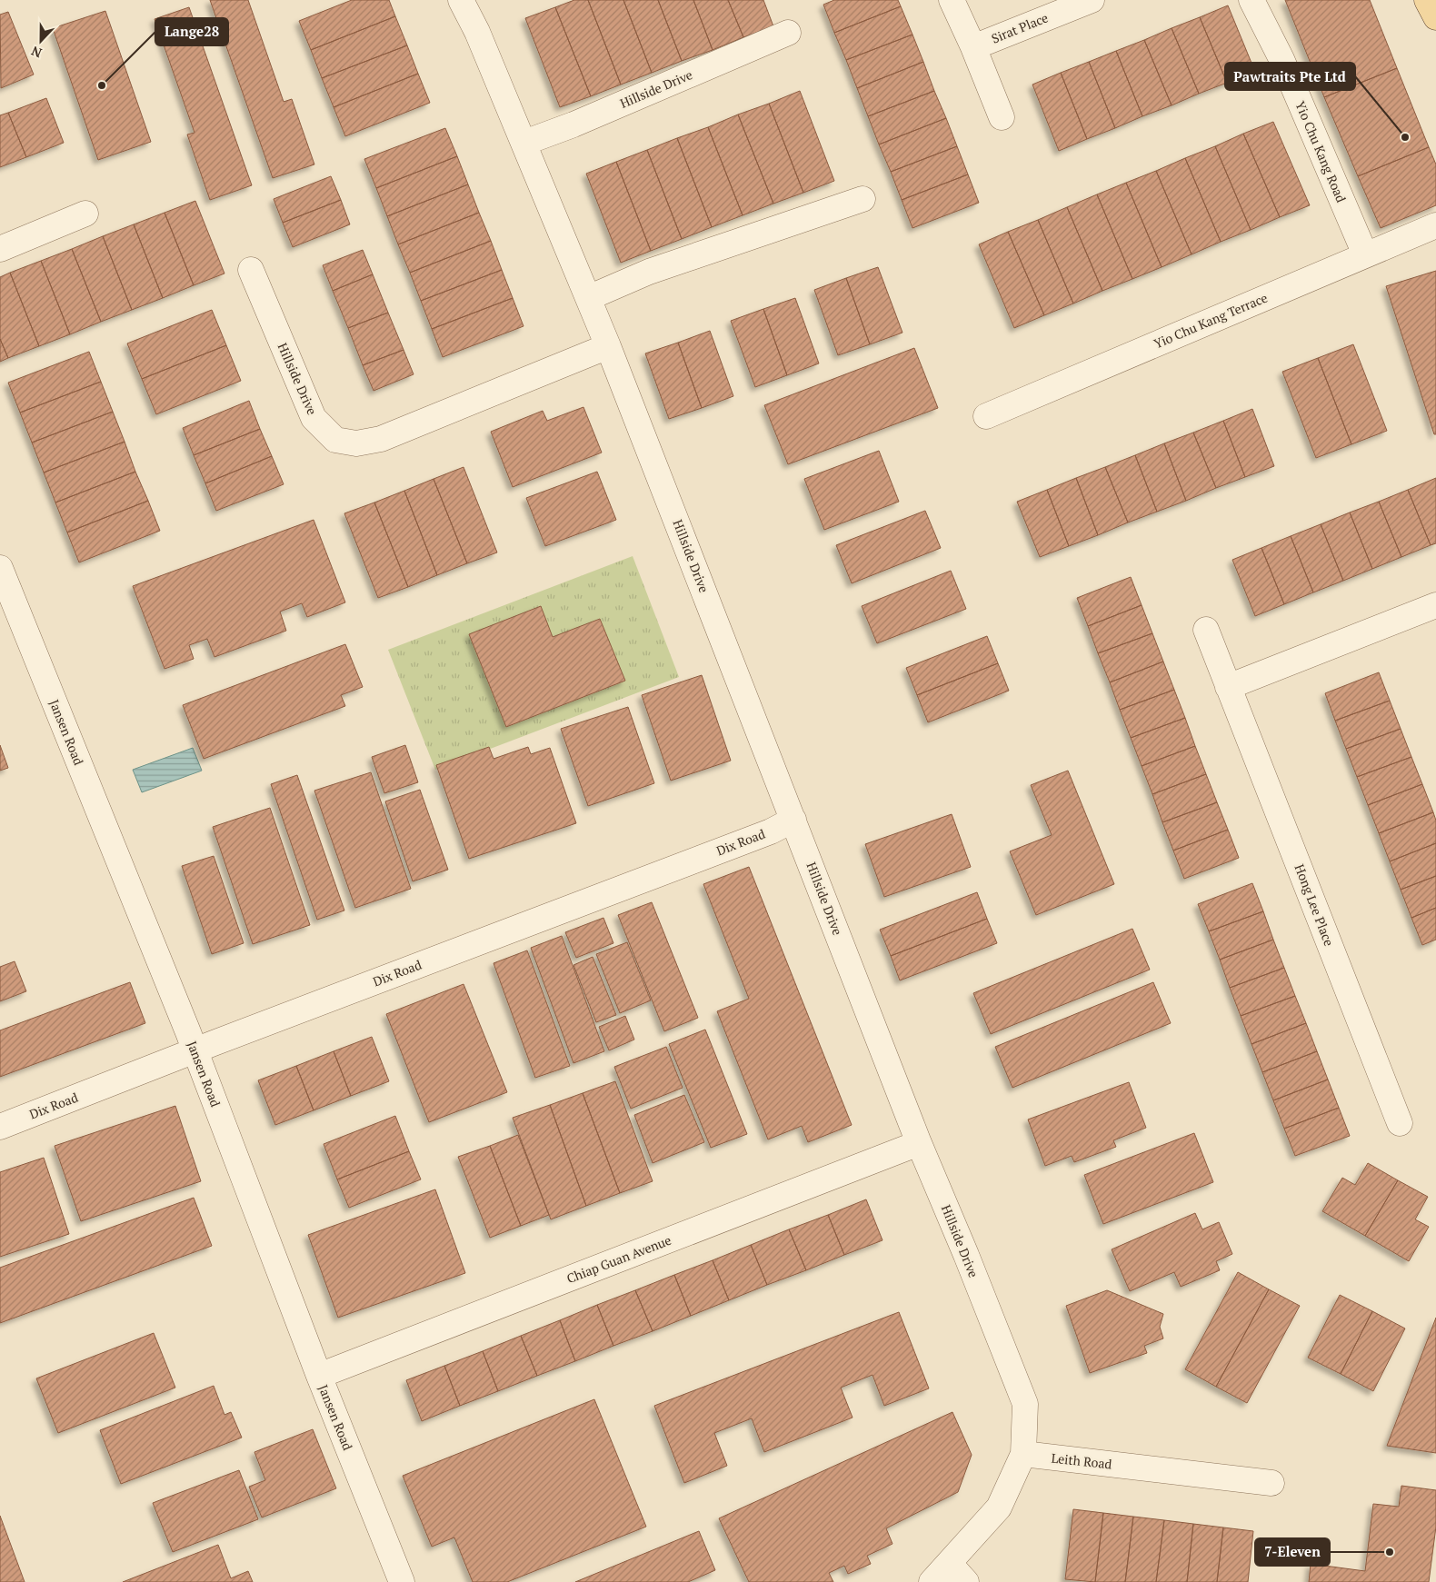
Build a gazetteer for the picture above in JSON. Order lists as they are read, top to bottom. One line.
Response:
{"streets":{"street":["Sirat Place","Hillside Drive","Yio Chu Kang Road","Yio Chu Kang Terrace","Jansen Road","Dix Road","Hong Lee Place","Chiap Guan Avenue","Leith Road"]},"crossings":[["Hillside Drive","Dix Road"],["Hillside Drive","Chiap Guan Avenue"],["Hillside Drive","Leith Road"],["Yio Chu Kang Road","Yio Chu Kang Terrace"],["Jansen Road","Dix Road"],["Jansen Road","Chiap Guan Avenue"]],"places":["Lange28","Pawtraits Pte Ltd","7-Eleven"],"north":"bottom"}
